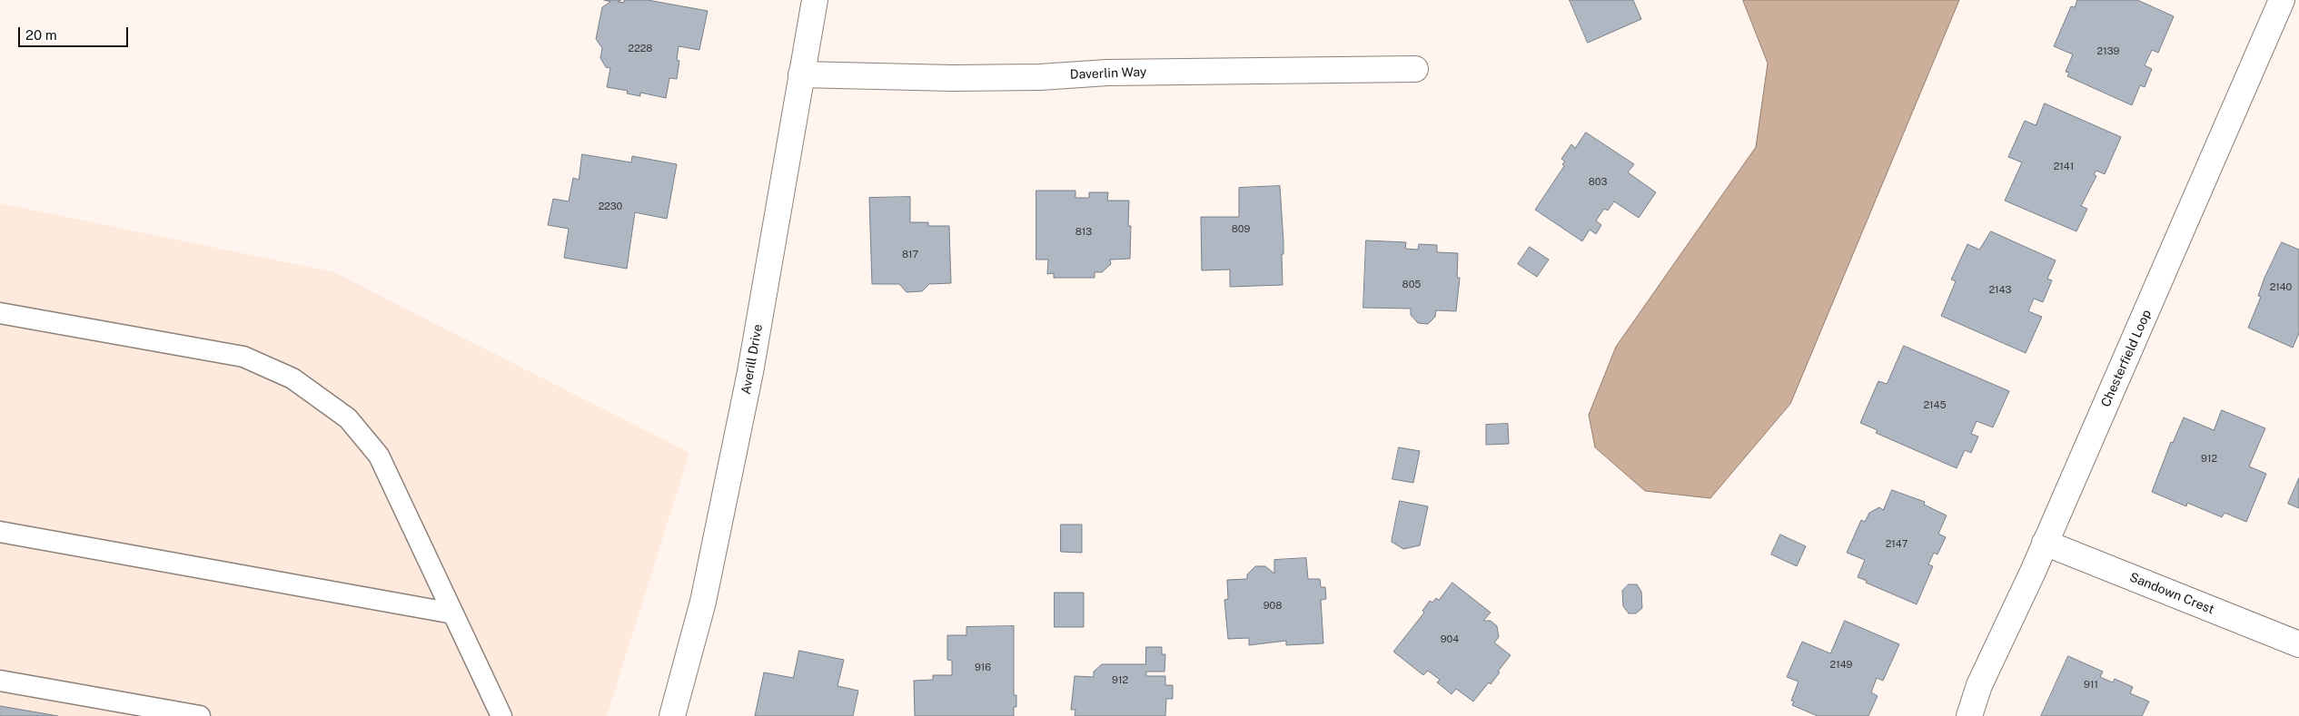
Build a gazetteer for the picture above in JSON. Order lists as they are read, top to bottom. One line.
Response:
{"streets":{"street":["Daverlin Way","Chesterfield Loop","Averill Drive","Sandown Crest"]},"crossings":[["Daverlin Way","Averill Drive"],["Chesterfield Loop","Sandown Crest"]],"house_numbers":["2228","2139","2141","803","2230","809","813","817","805","2140","2143","2145","912","2147","908","904","2149","916","912","911"],"scale_bar":"20 m"}
